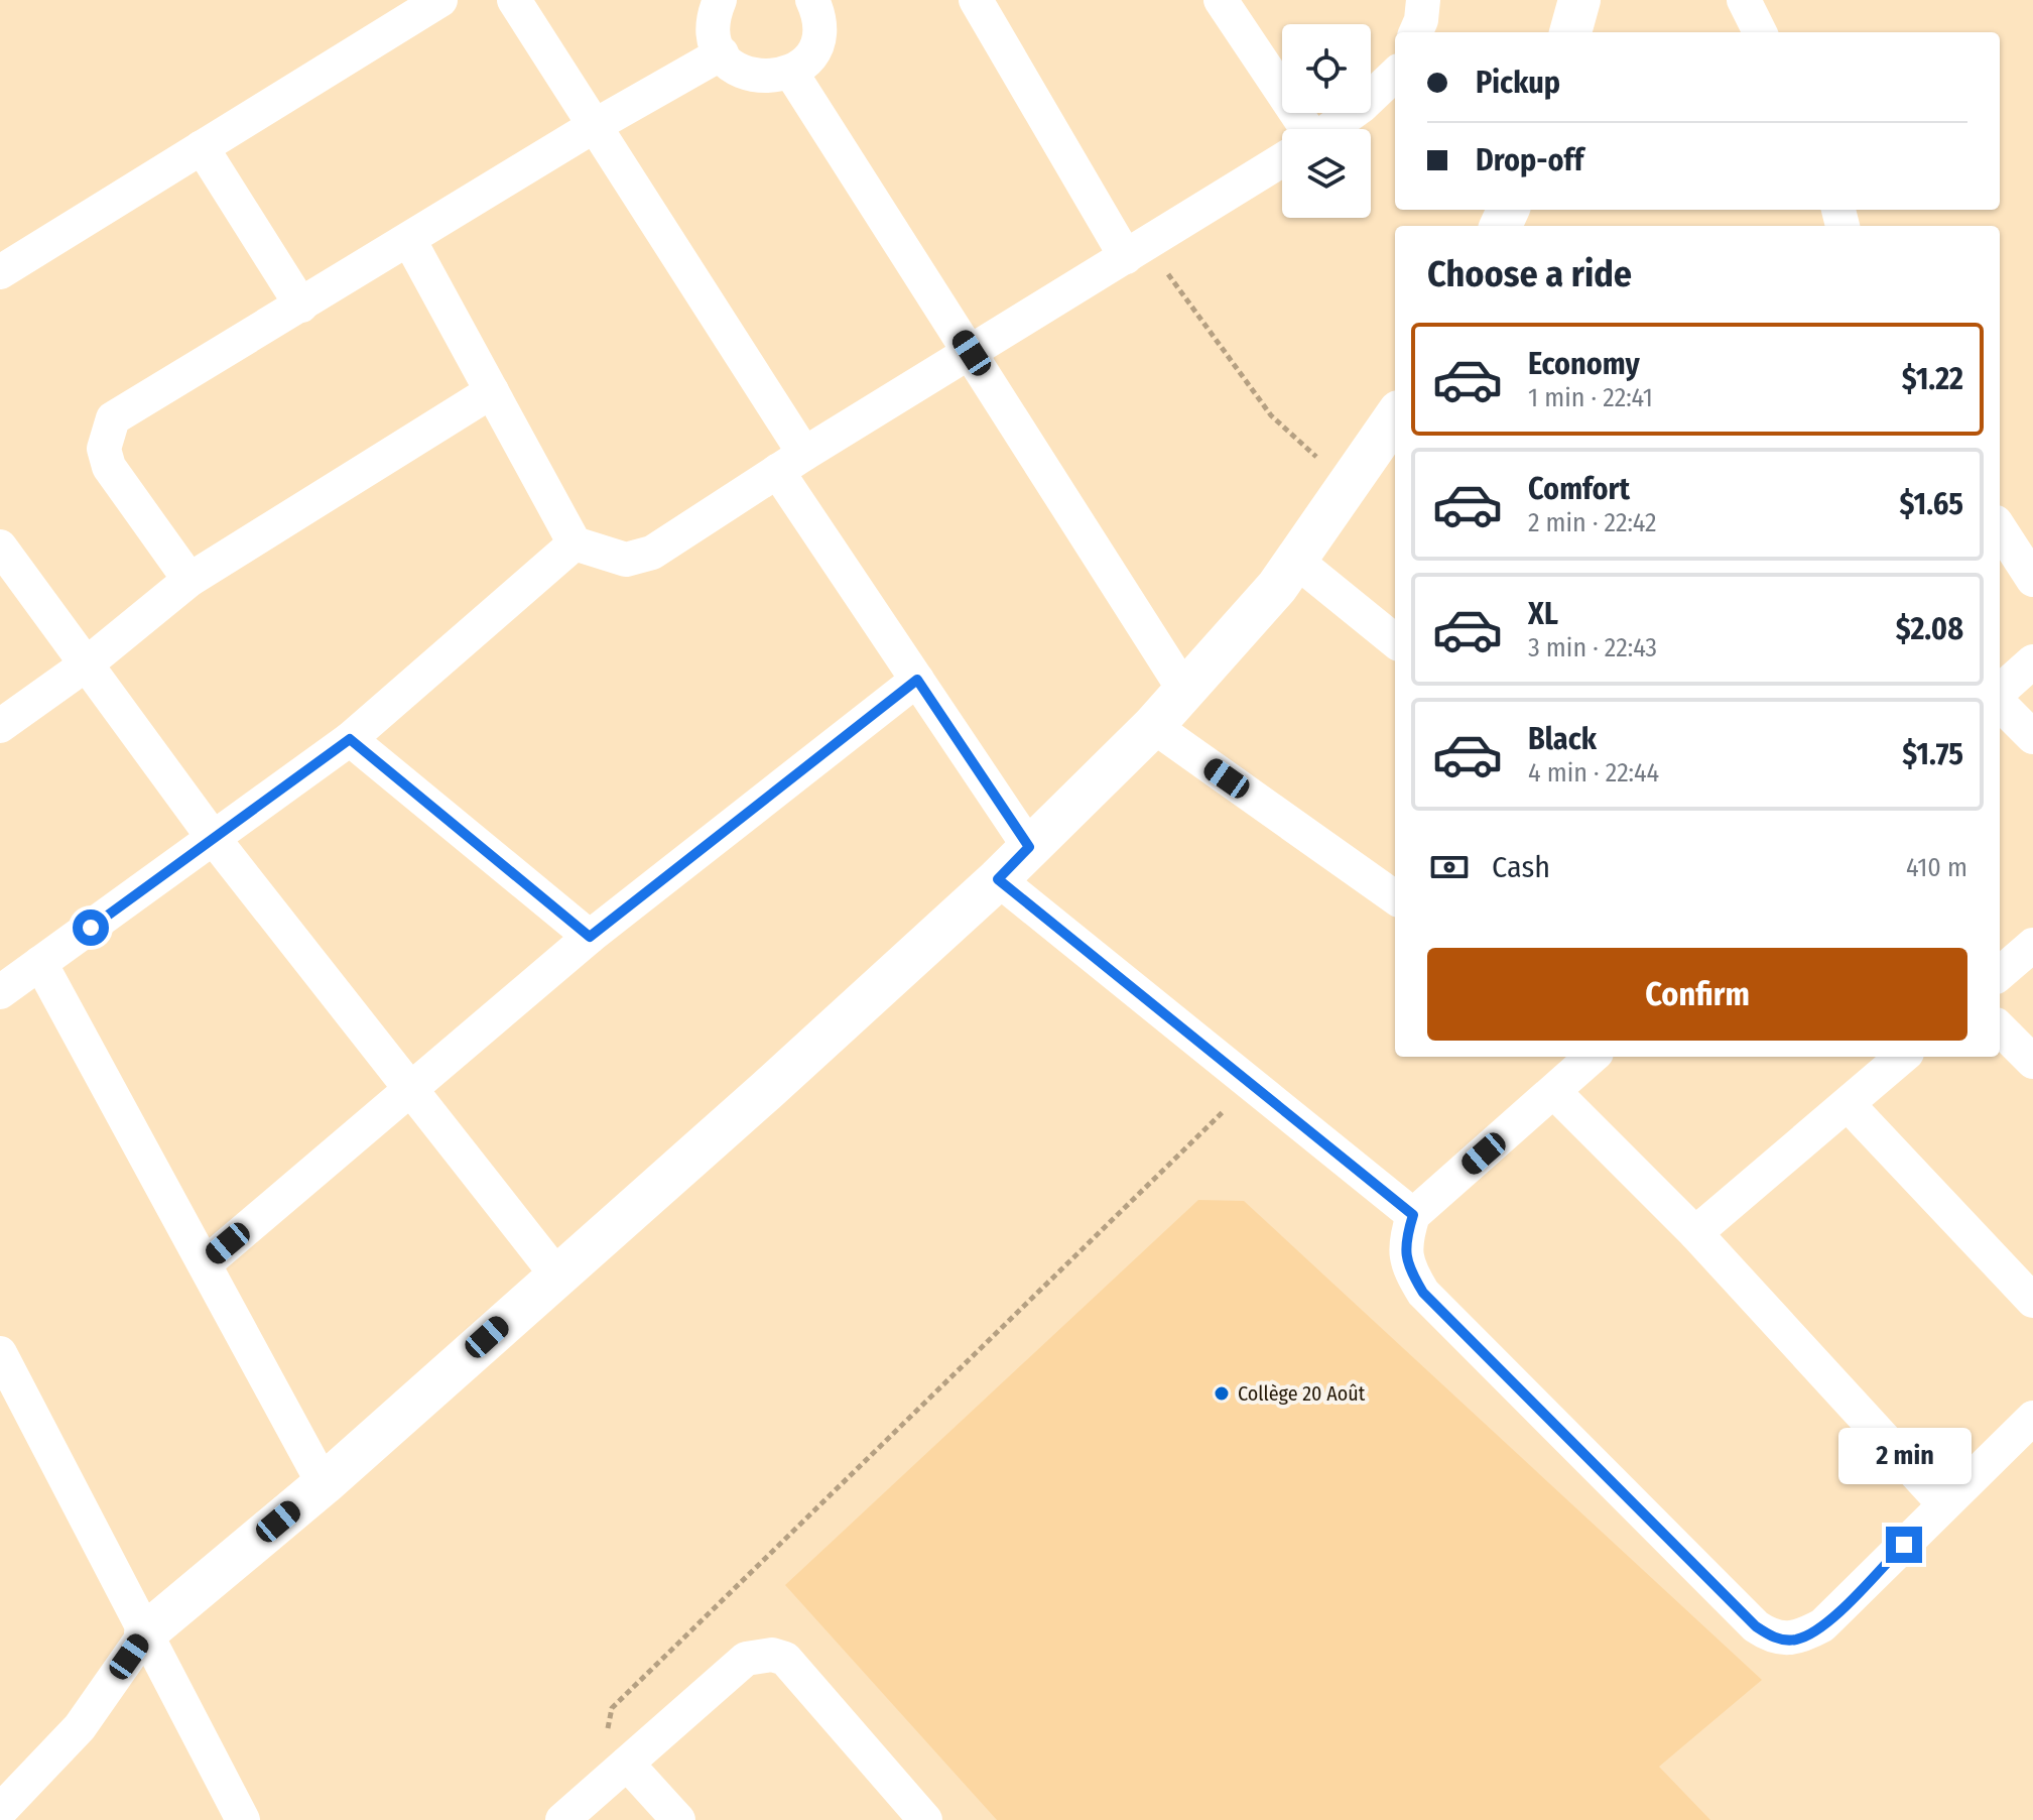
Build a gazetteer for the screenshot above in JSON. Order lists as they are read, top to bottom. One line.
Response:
{"places":["Collège 20 Août"],"page":{"banner":["Pickup","Drop-off"],"heading":"Choose a ride","list":[{"name":"Economy","note":"1 min · 22:41","value":"$1.22"},{"name":"Comfort","note":"2 min · 22:42","value":"$1.65"},{"name":"XL","note":"3 min · 22:43","value":"$2.08"},{"name":"Black","note":"4 min · 22:44","value":"$1.75"}],"pay":["Cash","410 m"],"buttons":"Confirm","bubble":"2 min"}}
